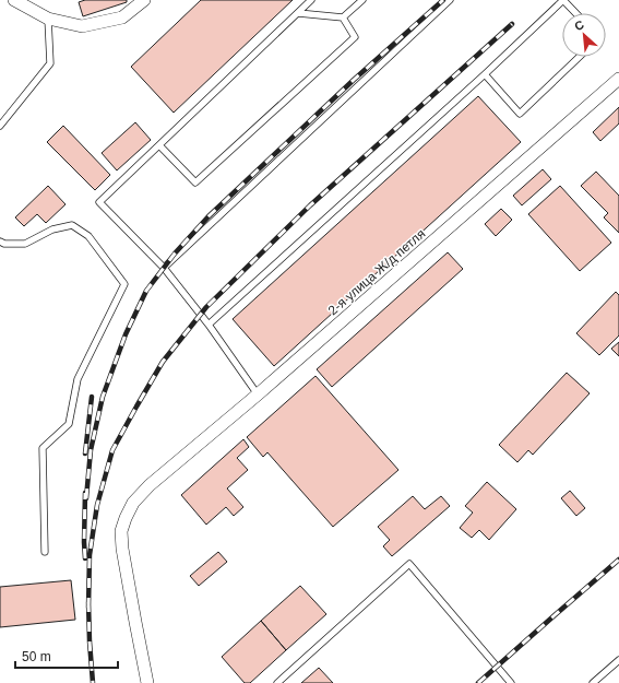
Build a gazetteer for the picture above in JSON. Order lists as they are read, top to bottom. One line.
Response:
{"streets":{"street":["2-я улица Ж/д петля"]},"scale_bar":"50 m","north":"top left"}
